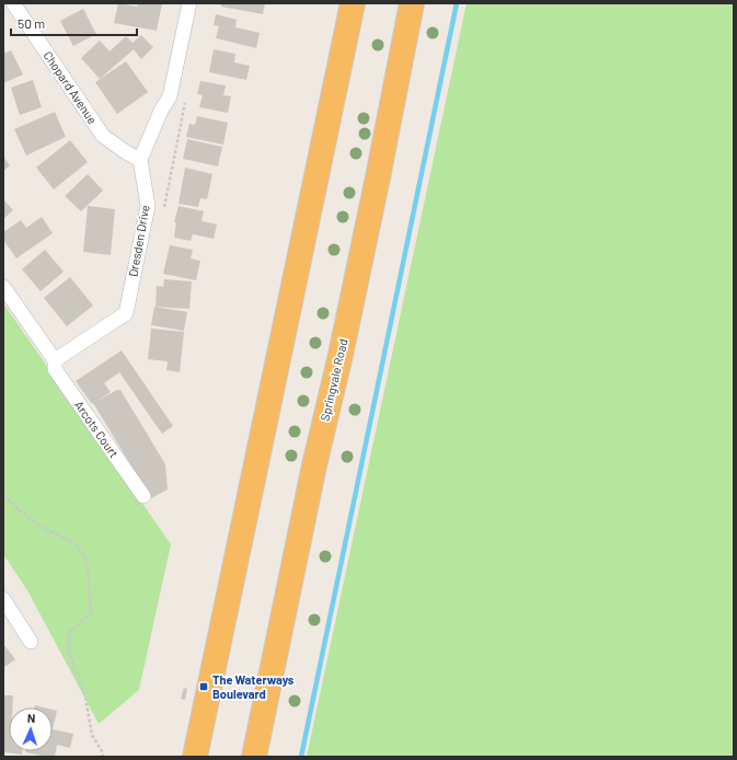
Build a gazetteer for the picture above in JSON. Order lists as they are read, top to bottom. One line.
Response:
{"streets":{"highway":["Springvale Road"],"street":["Chopard Avenue","Dresden Drive","Arcots Court"]},"crossings":[["Chopard Avenue","Dresden Drive"],["Dresden Drive","Arcots Court"]],"places":{"transit":["The Waterways Boulevard"]},"scale_bar":"50 m","north":"top"}
